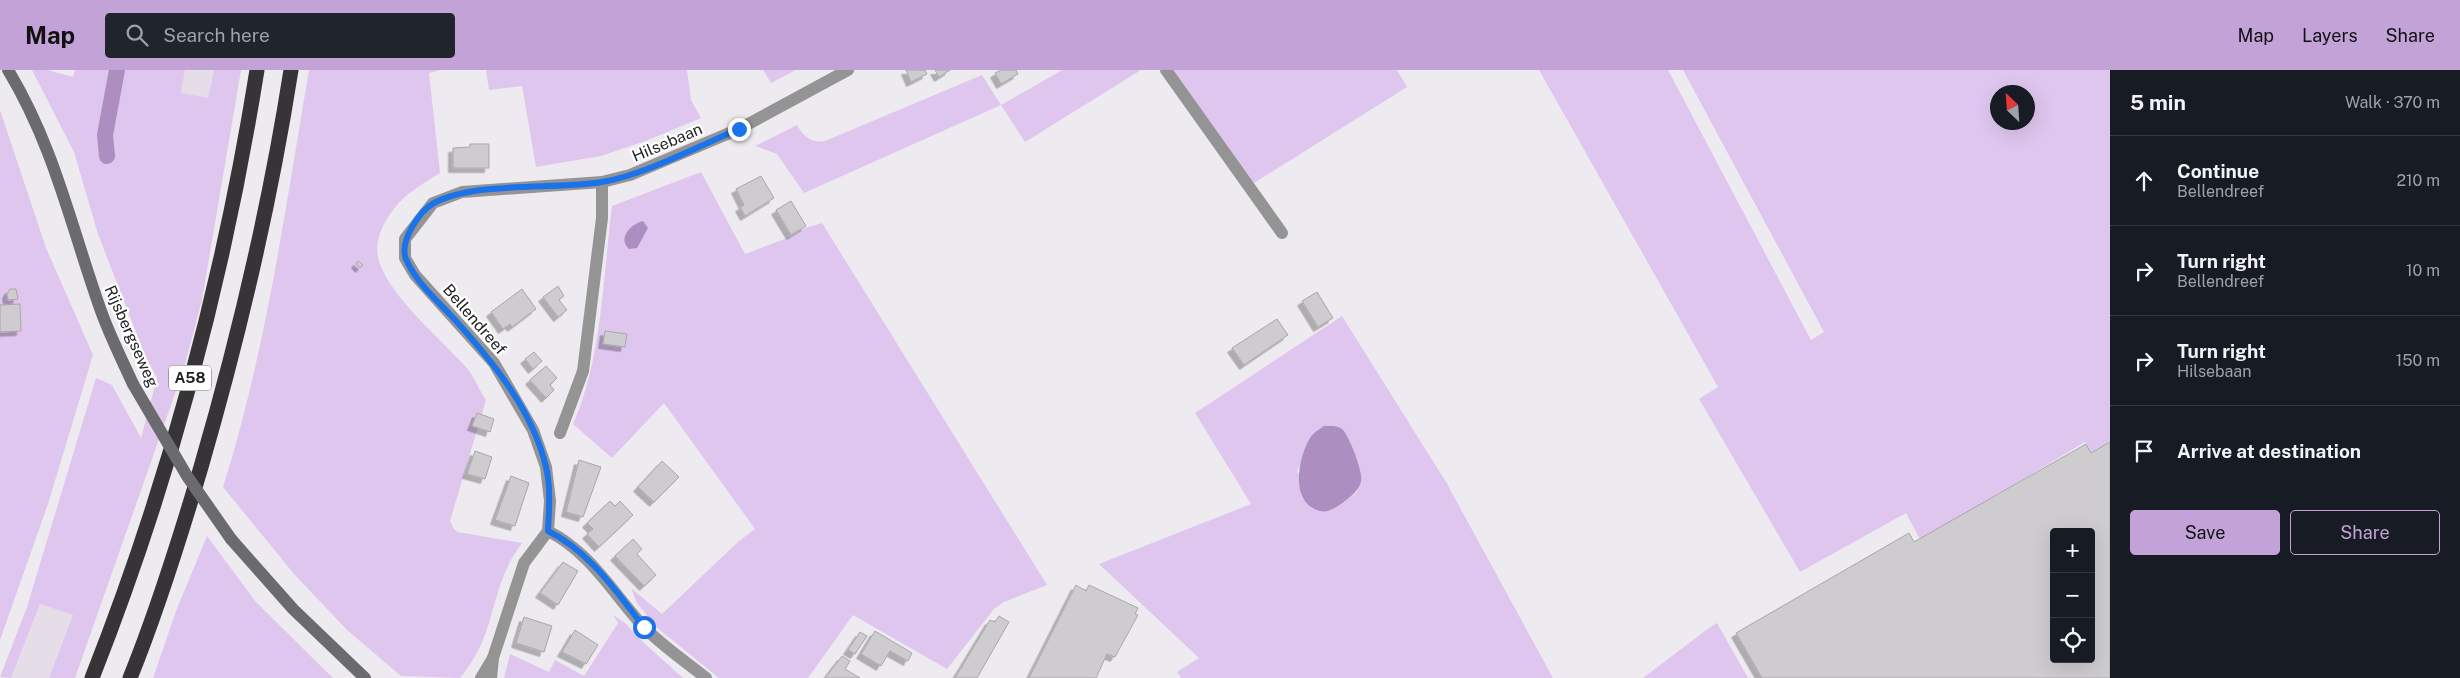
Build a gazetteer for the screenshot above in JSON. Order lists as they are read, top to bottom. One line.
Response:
{"streets":{"highway":["A58"],"main road":["Rijsbergseweg"],"street":["Hilsebaan","Bellendreef"]},"crossings":[["Hilsebaan","Bellendreef"]],"north":"top left","page":{"header":"Map","search":"Search here","nav":["Map","Layers","Share"],"heading":["5 min","Walk · 370 m"],"list":[["Continue","Bellendreef","210 m"],["Turn right","Bellendreef","10 m"],["Turn right","Hilsebaan","150 m"],"Arrive at destination"],"buttons":["Save","Share"],"map_buttons":["+","−"]}}
